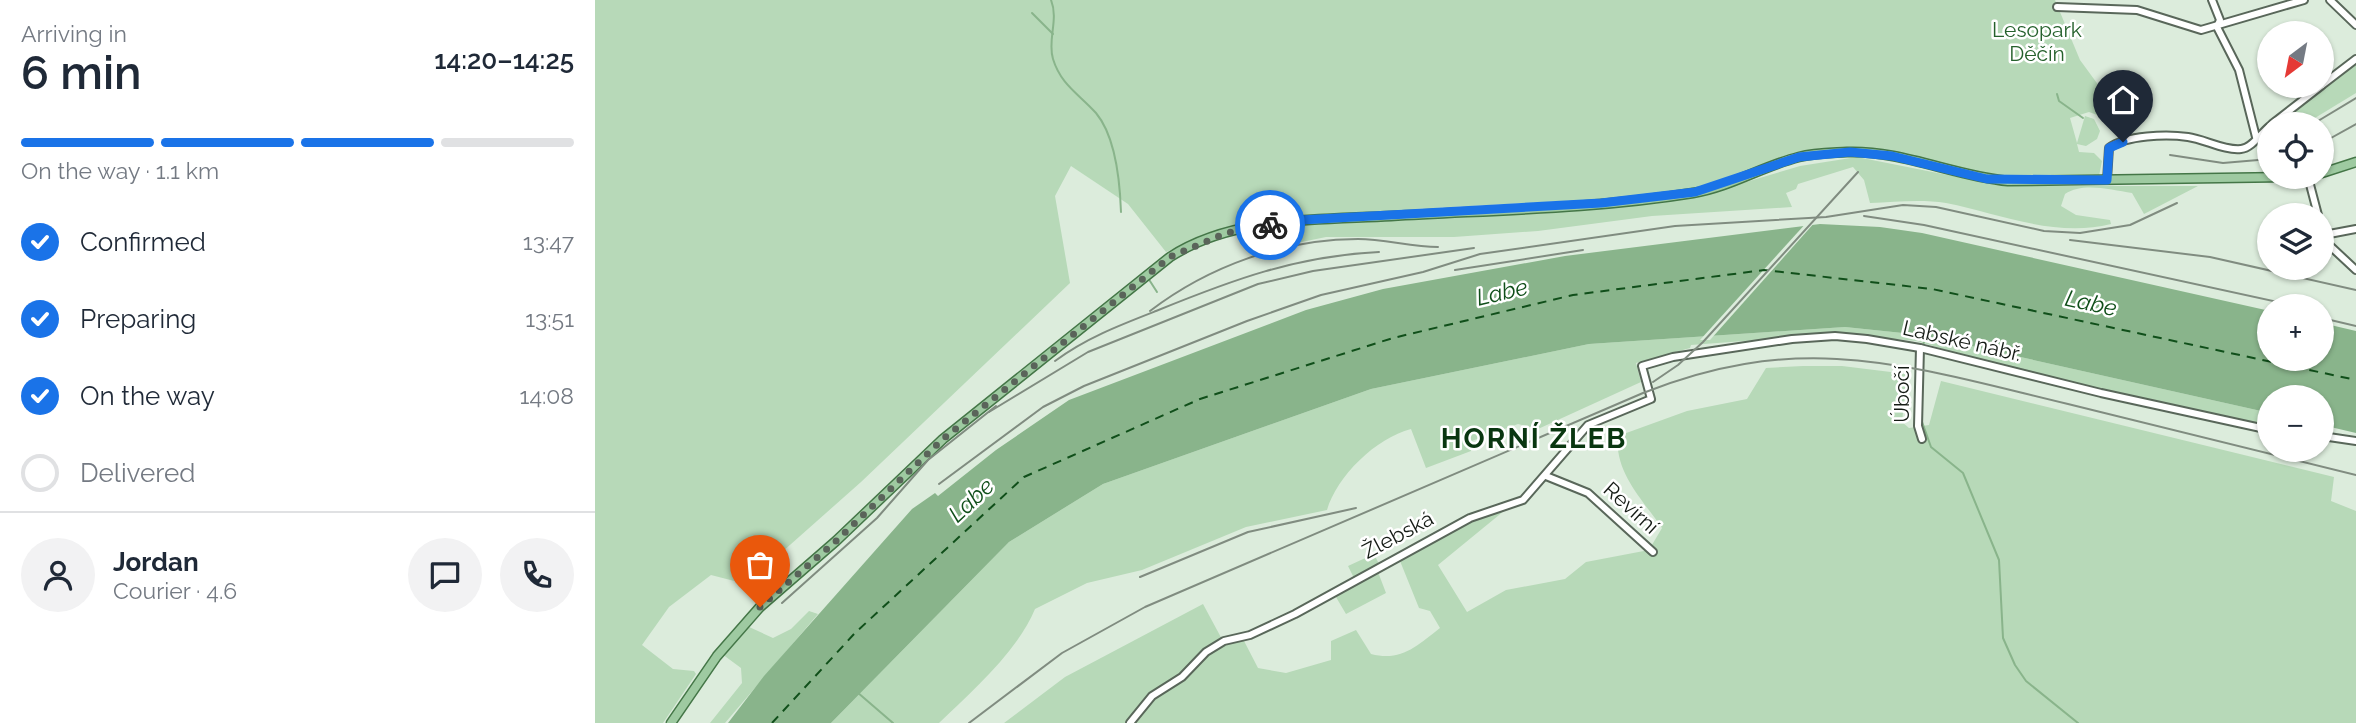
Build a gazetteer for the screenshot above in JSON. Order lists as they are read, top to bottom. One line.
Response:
{"streets":{"street":["Labské nábř.","Úbočí","Revírní","Žlebská"]},"crossings":[["Labské nábř.","Úbočí"],["Labské nábř.","Žlebská"],["Revírní","Žlebská"]],"districts":["HORNÍ ŽLEB"],"water":["Labe"],"parks":["Lesopark Děčín"],"north":"bottom left","page":{"heading":["6 min","Arriving in","14:20–14:25"],"panel":["Jordan","Courier · 4.6"],"map_buttons":["+","−"],"bar":"On the way · 1.1 km","list":[["Confirmed","13:47"],["Preparing","13:51"],["On the way","14:08"],"Delivered"]}}
